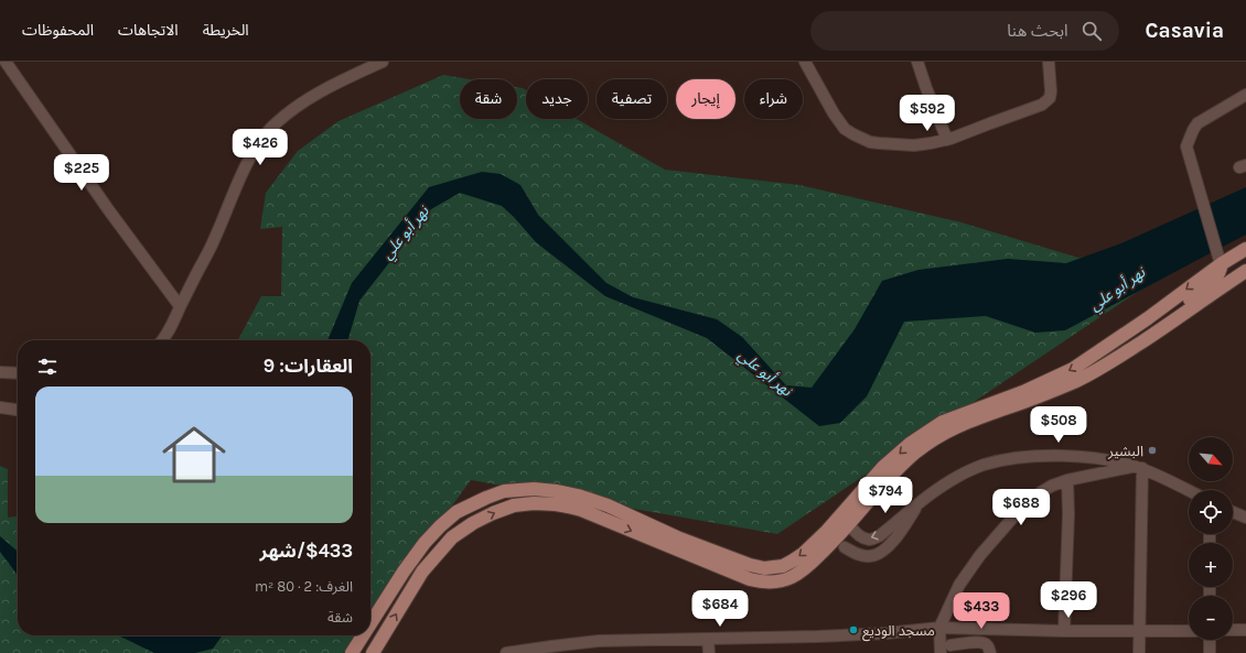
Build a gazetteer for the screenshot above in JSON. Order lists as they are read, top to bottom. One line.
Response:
{"water":["نهر أبو علي"],"places":["البشير","مسجد الوديع"],"north":"bottom right","page":{"header":"Casavia","search":"ابحث هنا","nav":["الخريطة","الاتجاهات","المحفوظات"],"chip":["شراء","إيجار","تصفية","جديد","شقة"],"price":["$592","$426","$225","$508","$794","$688","$296","$684","$433"],"heading":"العقارات: 9","list":[{"name":"$433/شهر","note":"الغرف: 2 · 80 m² · شقة"}],"map_buttons":["+","−"]}}
